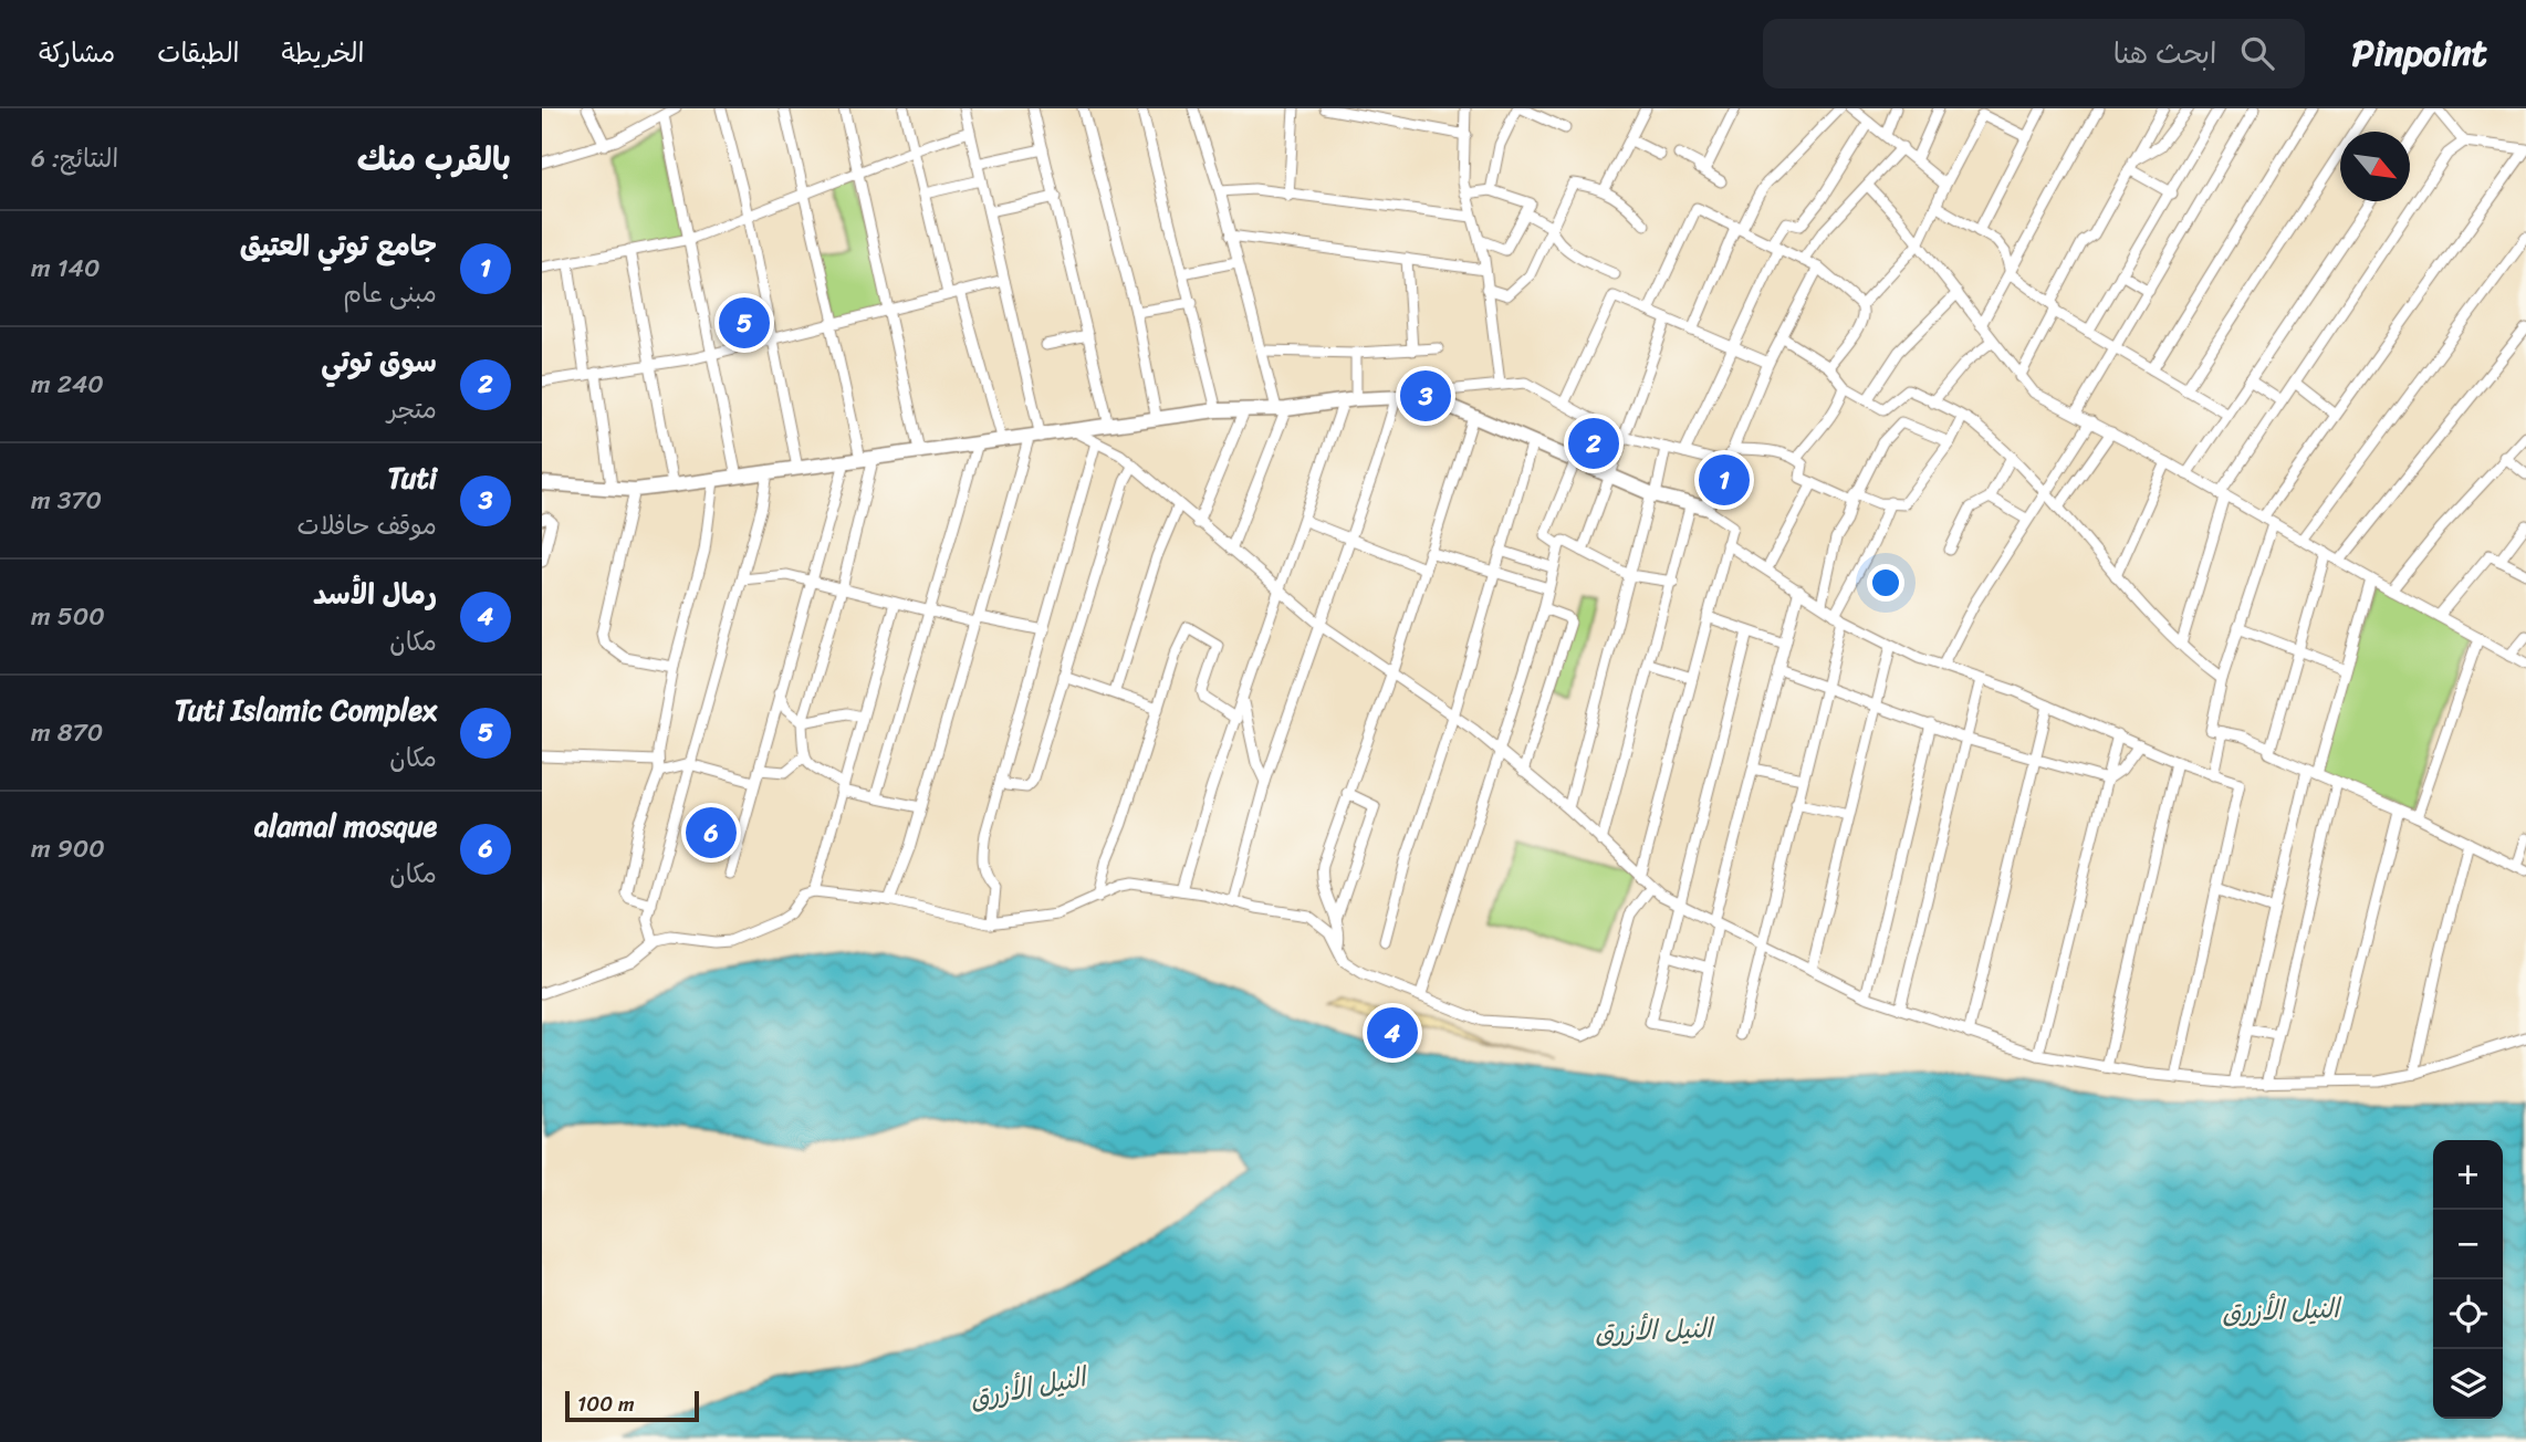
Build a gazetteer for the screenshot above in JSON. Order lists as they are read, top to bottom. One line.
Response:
{"water":["النيل الأزرق"],"scale_bar":"100 m","north":"bottom right","page":{"header":"Pinpoint","search":"ابحث هنا","nav":["الخريطة","الطبقات","مشاركة"],"heading":["بالقرب منك","النتائج: 6"],"list":[{"mark":"1","name":"جامع توتي العتيق","note":"مبنى عام","value":"140 m"},{"mark":"2","name":"سوق توتي","note":"متجر","value":"240 m"},{"mark":"3","name":"Tuti","note":"موقف حافلات","value":"370 m"},{"mark":"4","name":"رمال الأسد","note":"مكان","value":"500 m"},{"mark":"5","name":"Tuti Islamic Complex","note":"مكان","value":"870 m"},{"mark":"6","name":"alamal mosque","note":"مكان","value":"900 m"}],"pins":["5","3","2","1","6","4"],"map_buttons":["+","−"],"scale":"100 m"}}
